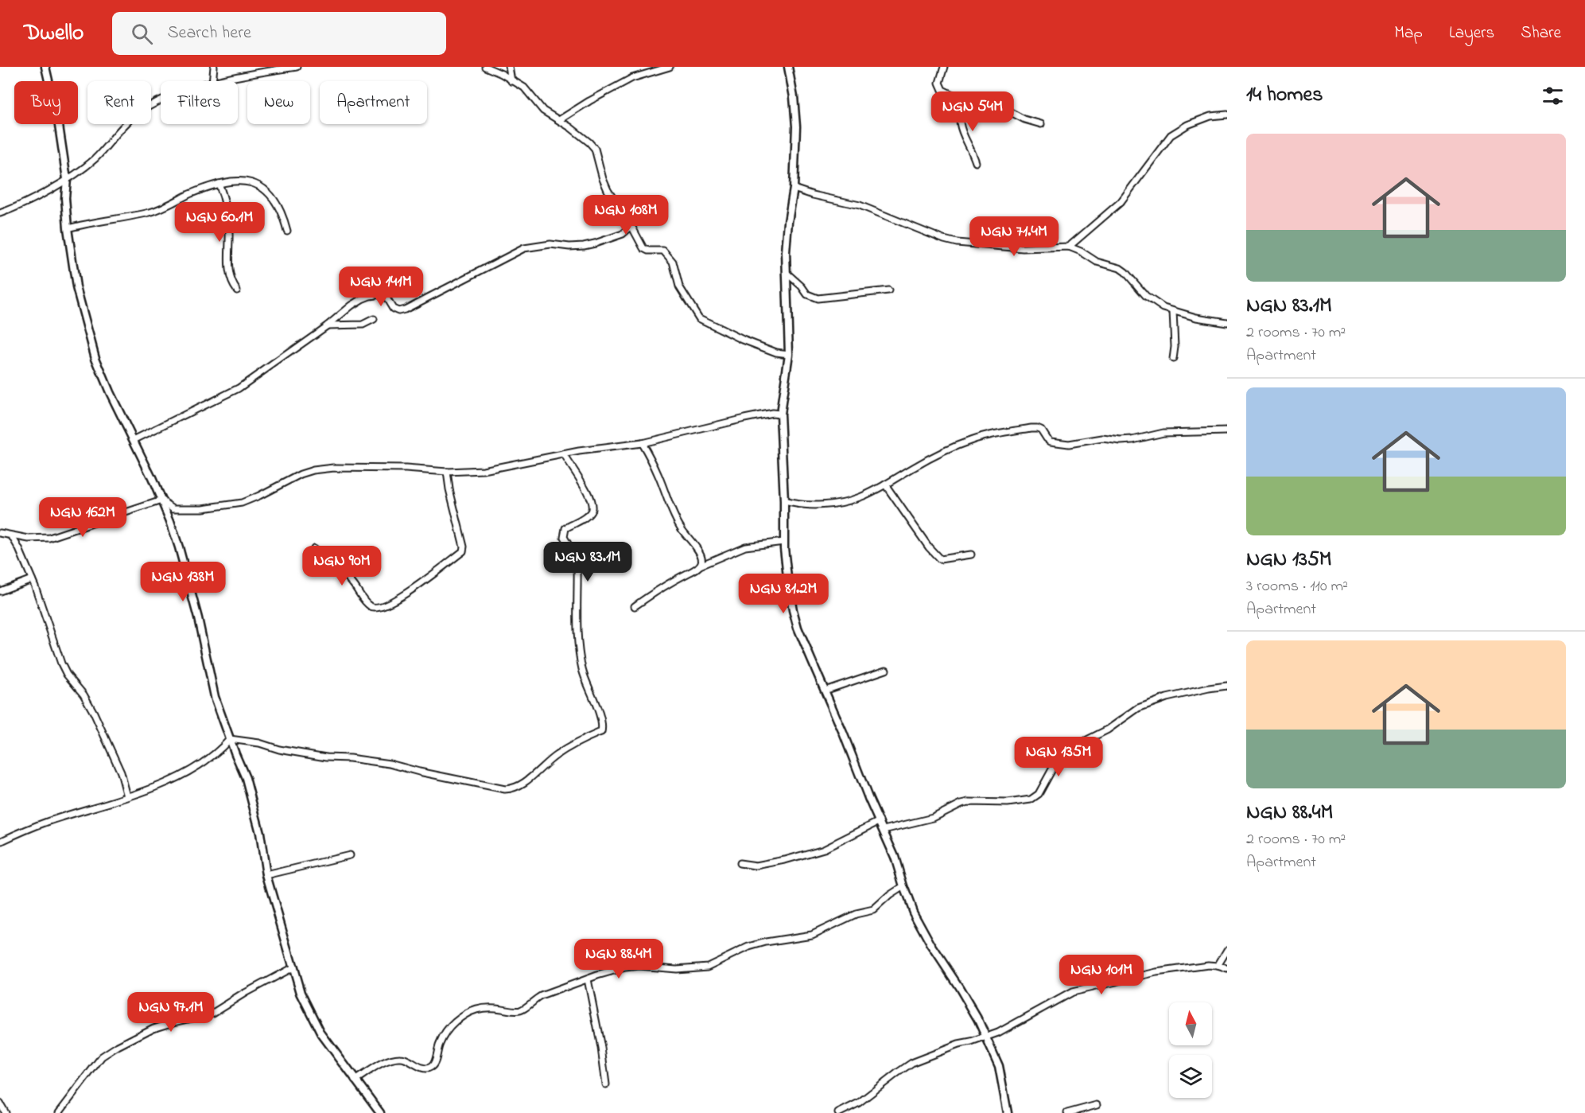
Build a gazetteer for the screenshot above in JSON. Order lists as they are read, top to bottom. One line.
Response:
{"north":"top","page":{"header":"Dwello","search":"Search here","nav":["Map","Layers","Share"],"heading":"14 homes","chip":["Buy","Rent","Filters","New","Apartment"],"price":["NGN 54M","NGN 108M","NGN 60.1M","NGN 71.4M","NGN 141M","NGN 162M","NGN 83.1M","NGN 90M","NGN 138M","NGN 81.2M","NGN 135M","NGN 88.4M","NGN 101M","NGN 97.1M"],"list":[{"name":"NGN 83.1M","note":"2 rooms · 70 m² · Apartment"},{"name":"NGN 135M","note":"3 rooms · 110 m² · Apartment"},{"name":"NGN 88.4M","note":"2 rooms · 70 m² · Apartment"}]}}
